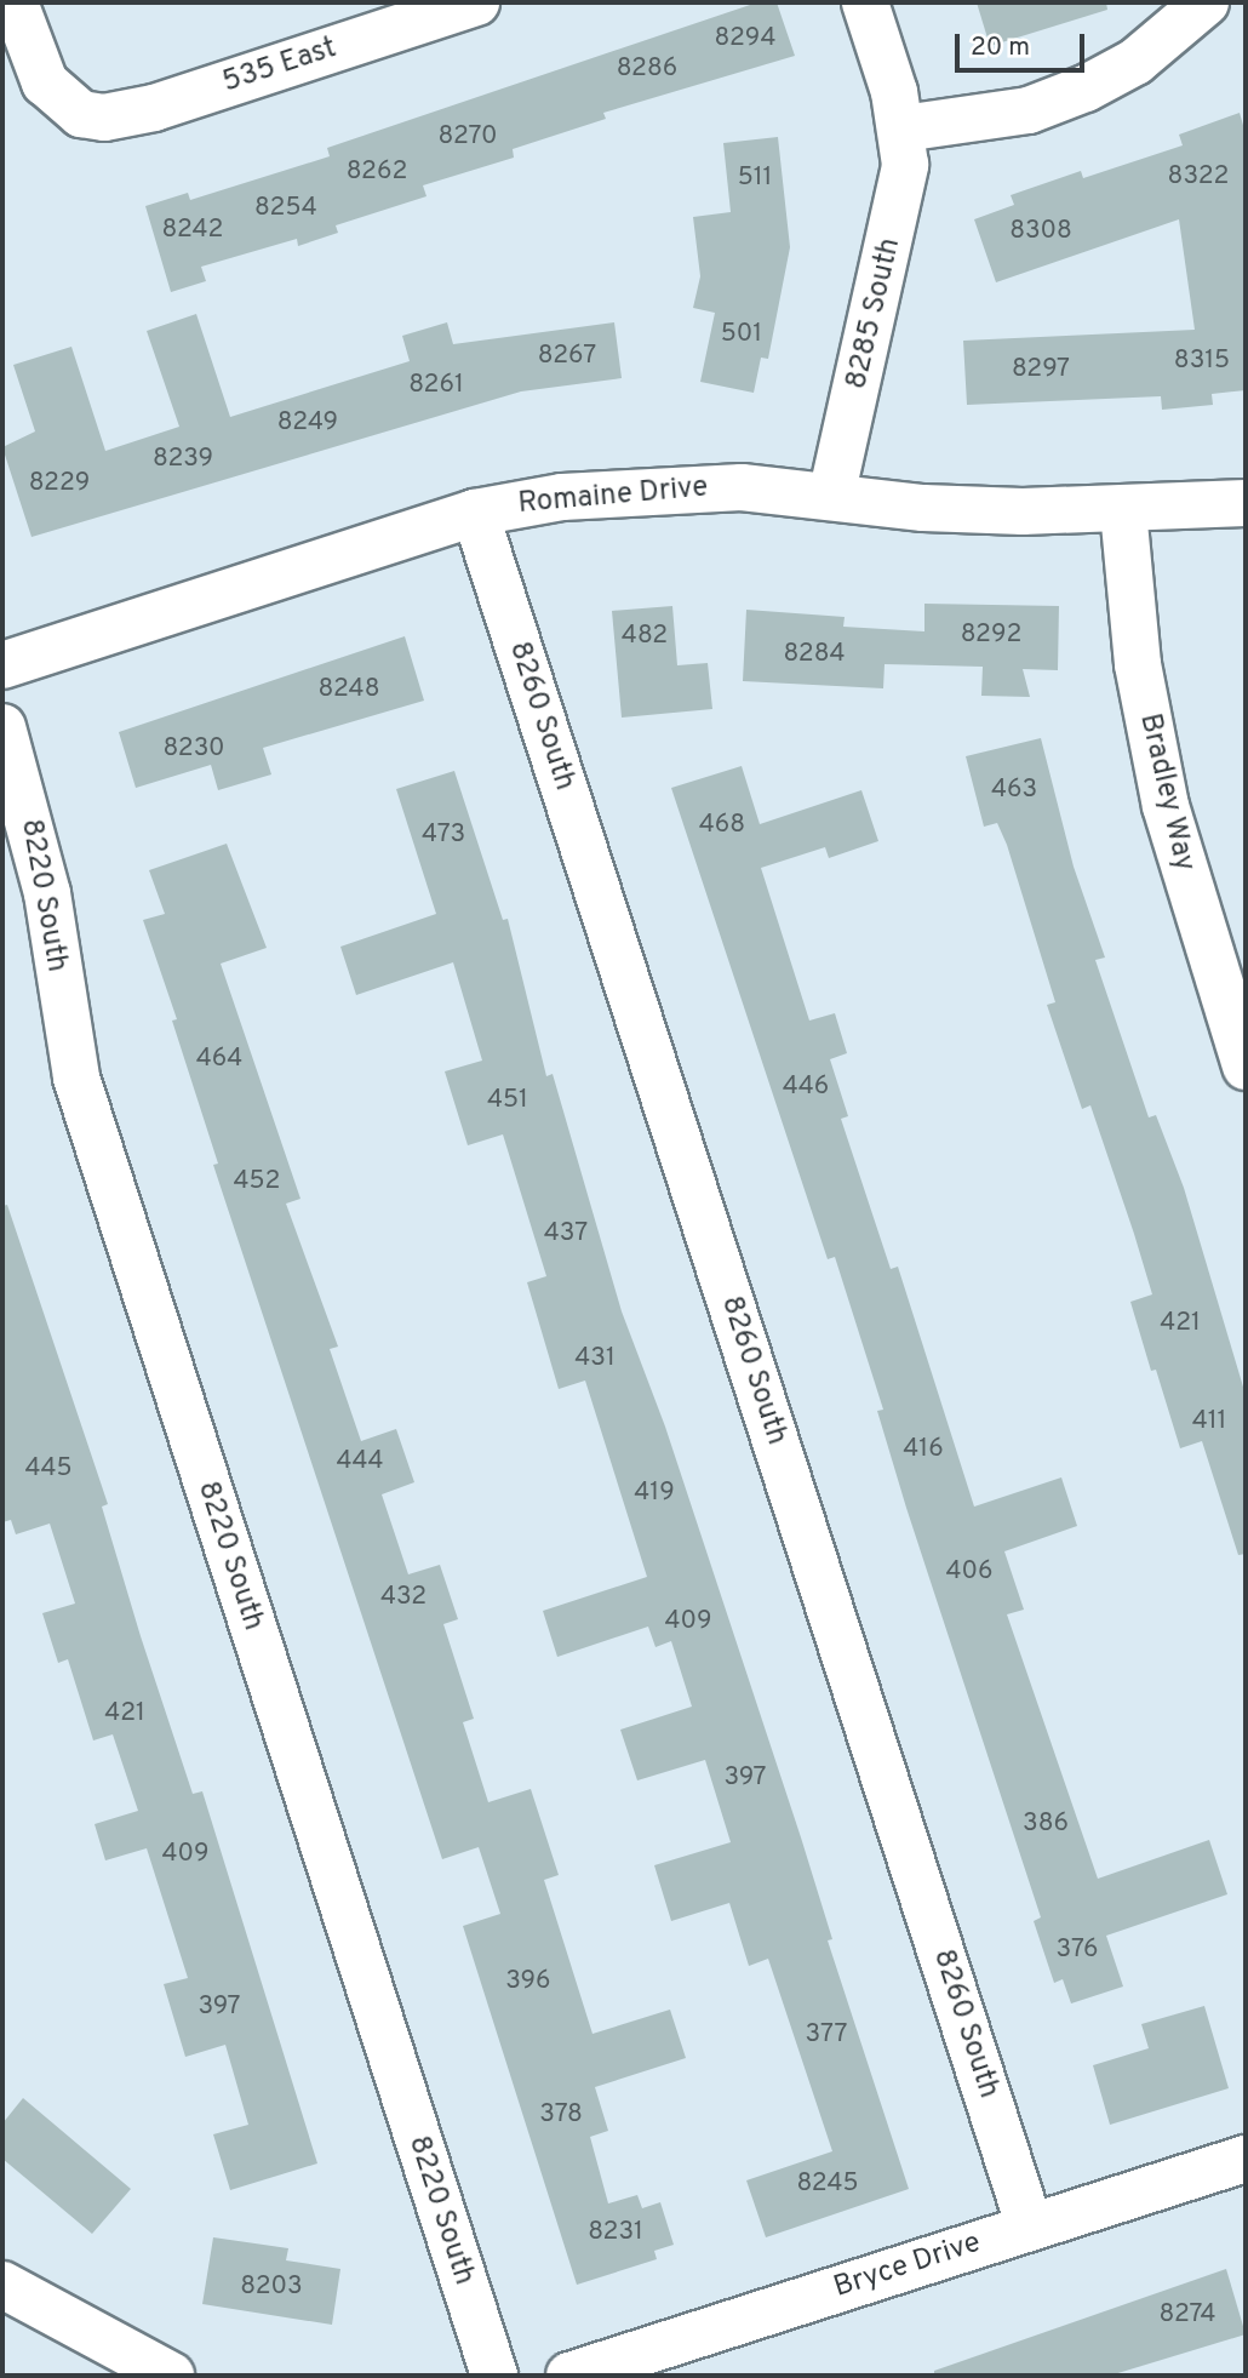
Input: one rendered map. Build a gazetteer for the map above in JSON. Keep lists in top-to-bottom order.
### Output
{
  "streets": {
    "street": [
      "535 East",
      "8285 South",
      "Romaine Drive",
      "8260 South",
      "Bradley Way",
      "8220 South",
      "Bryce Drive"
    ]
  },
  "crossings": [
    ["8285 South", "Romaine Drive"],
    ["Romaine Drive", "8260 South"],
    ["Romaine Drive", "Bradley Way"],
    ["8260 South", "Bryce Drive"]
  ],
  "house_numbers": [
    "8294",
    "8286",
    "8270",
    "8262",
    "8322",
    "511",
    "8254",
    "8242",
    "8308",
    "501",
    "8267",
    "8315",
    "8297",
    "8261",
    "8249",
    "8239",
    "8229",
    "8292",
    "482",
    "8284",
    "8248",
    "8230",
    "463",
    "468",
    "473",
    "464",
    "446",
    "451",
    "452",
    "437",
    "421",
    "431",
    "411",
    "416",
    "444",
    "445",
    "419",
    "406",
    "432",
    "409",
    "421",
    "397",
    "386",
    "409",
    "376",
    "396",
    "397",
    "377",
    "378",
    "8245",
    "8231",
    "8203",
    "8274"
  ],
  "scale_bar": "20 m"
}
